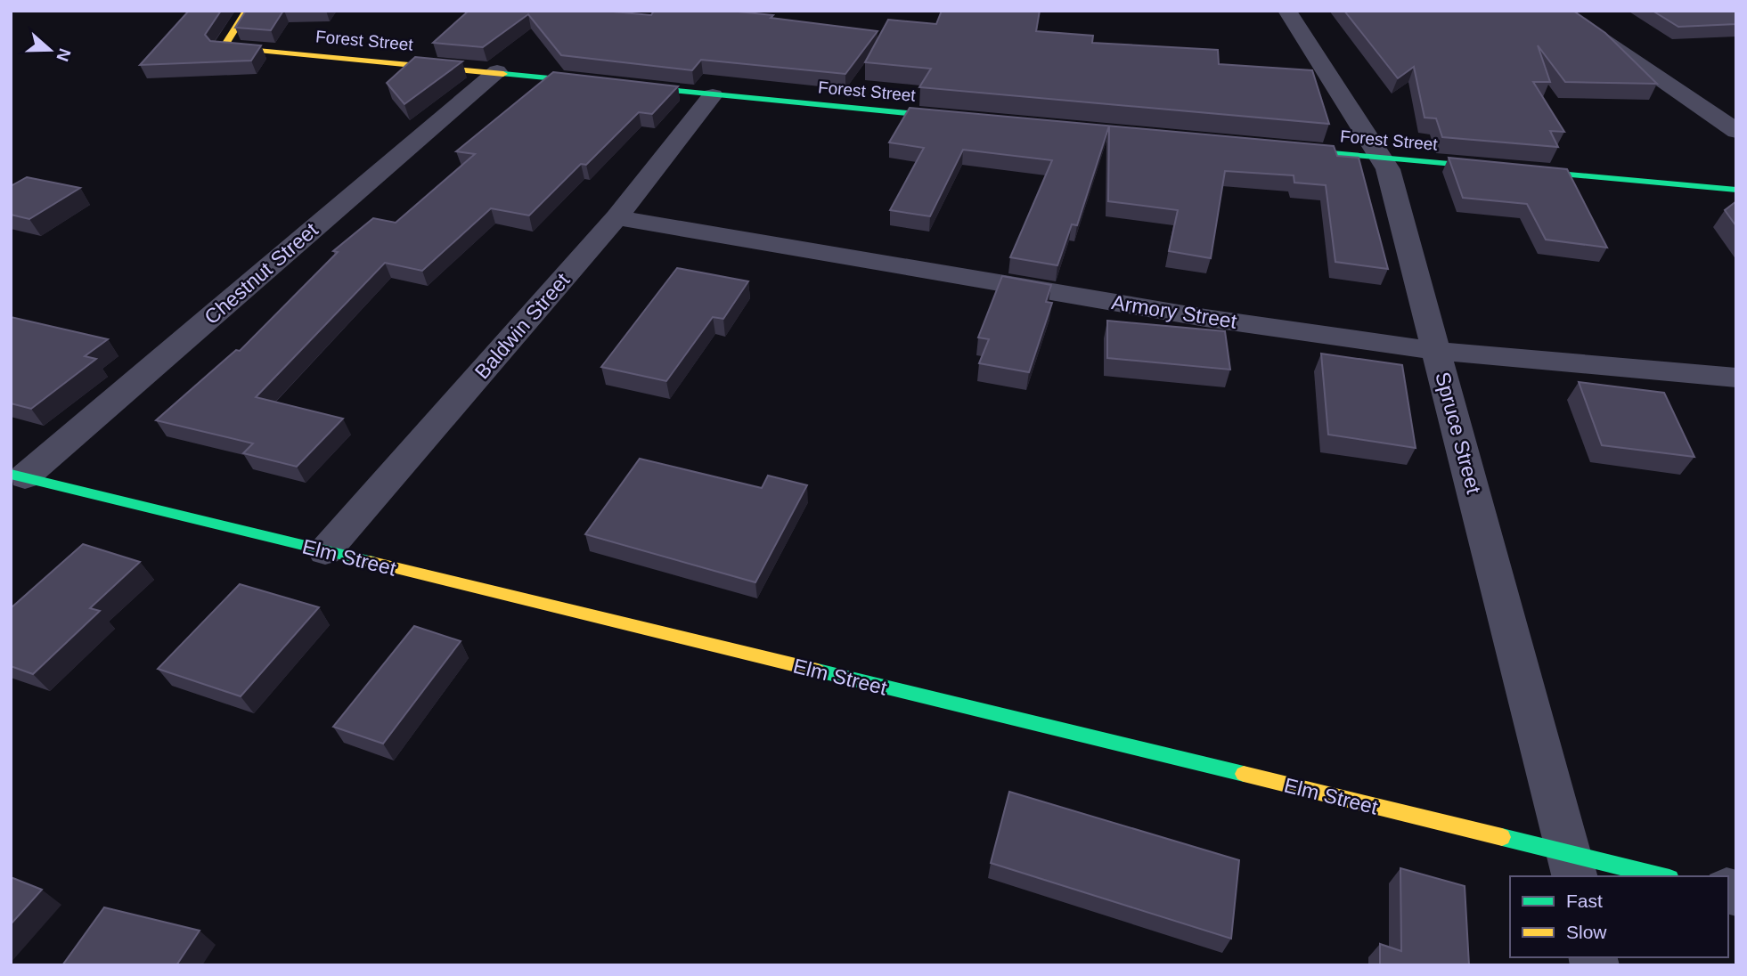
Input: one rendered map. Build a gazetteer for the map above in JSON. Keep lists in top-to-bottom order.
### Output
{
  "streets": {
    "street": [
      "Forest Street",
      "Chestnut Street",
      "Armory Street",
      "Baldwin Street",
      "Spruce Street",
      "Elm Street"
    ]
  },
  "crossings": [
    ["Forest Street", "Chestnut Street"],
    ["Forest Street", "Baldwin Street"],
    ["Forest Street", "Spruce Street"],
    ["Chestnut Street", "Elm Street"],
    ["Armory Street", "Baldwin Street"],
    ["Armory Street", "Spruce Street"],
    ["Baldwin Street", "Elm Street"],
    ["Spruce Street", "Elm Street"]
  ],
  "legend": ["Fast", "Slow"],
  "north": "right"
}
